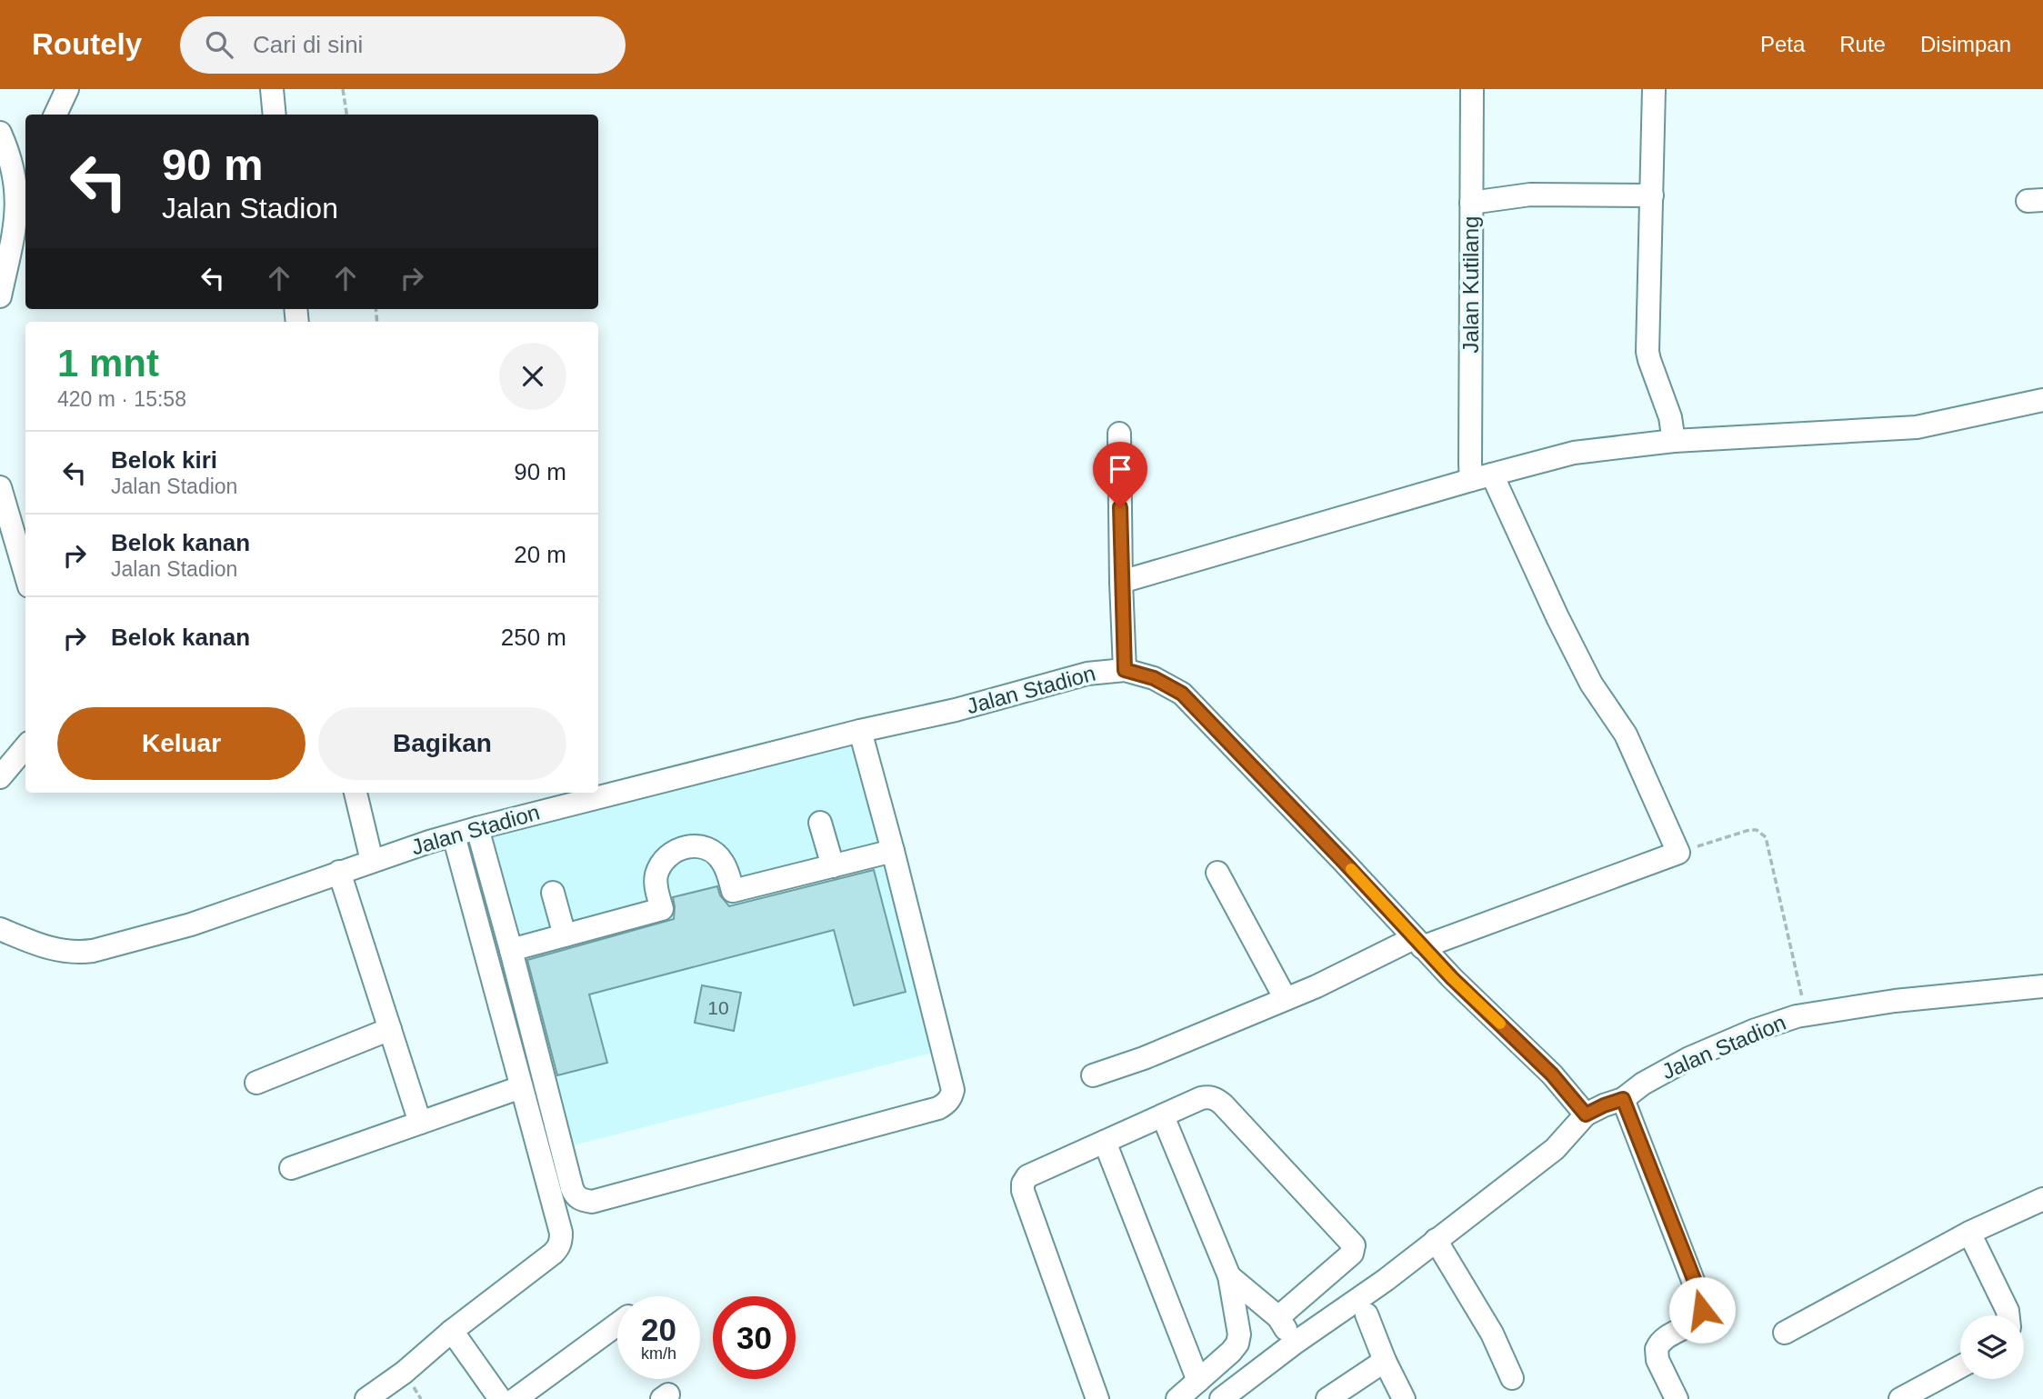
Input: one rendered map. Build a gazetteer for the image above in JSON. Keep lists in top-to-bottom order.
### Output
{
  "streets": {
    "street": ["Jalan Kutilang", "Jalan Stadion"]
  },
  "house_numbers": ["10"],
  "page": {
    "header": "Routely",
    "search": "Cari di sini",
    "nav": ["Peta", "Rute", "Disimpan"],
    "turn": ["90 m", "Jalan Stadion"],
    "heading": ["1 mnt", "420 m · 15:58"],
    "list": [
      {
        "name": "Belok kiri",
        "note": "Jalan Stadion",
        "value": "90 m"
      },
      {
        "name": "Belok kanan",
        "note": "Jalan Stadion",
        "value": "20 m"
      },
      {
        "name": "Belok kanan",
        "value": "250 m"
      }
    ],
    "buttons": ["Keluar", "Bagikan"],
    "speed": "20 km/h",
    "limit": "30"
  }
}
